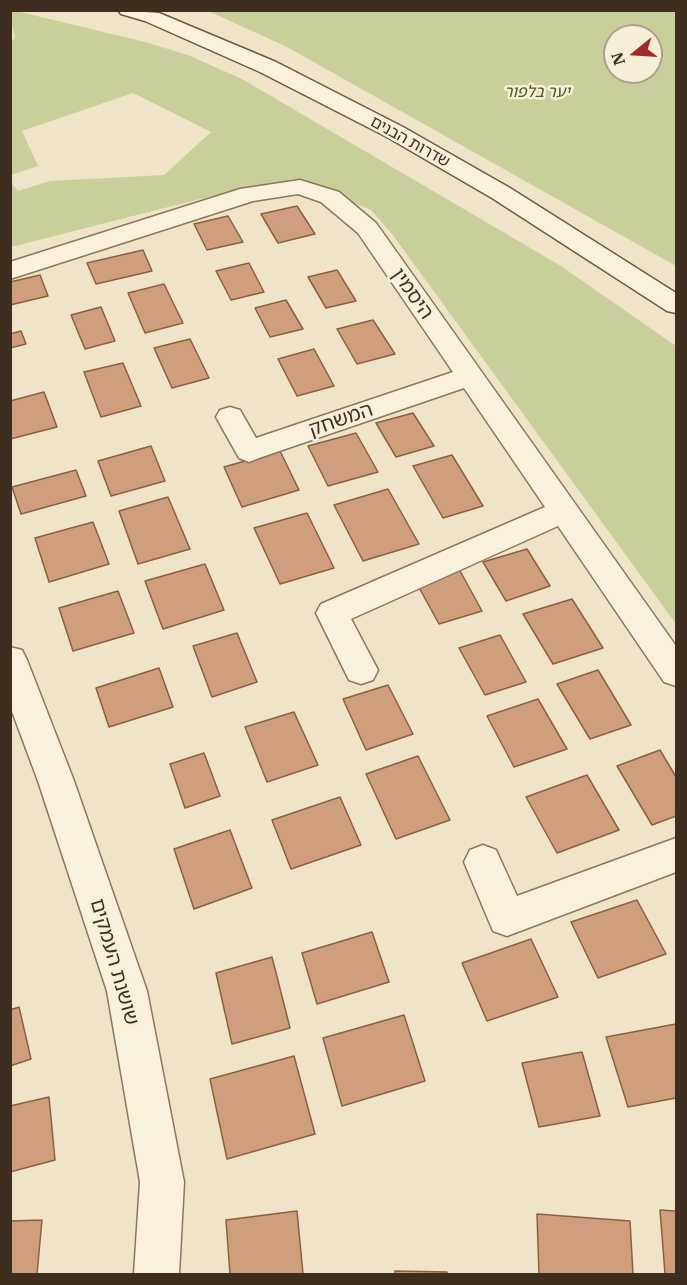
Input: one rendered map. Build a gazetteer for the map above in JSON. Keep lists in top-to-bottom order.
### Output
{
  "streets": {
    "street": [
      "שדרות הבנים",
      "היסמין",
      "המשחק",
      "שושנת העמקים"
    ]
  },
  "crossings": [
    ["היסמין", "המשחק"]
  ],
  "parks": ["יער בלפור"],
  "north": "left"
}
